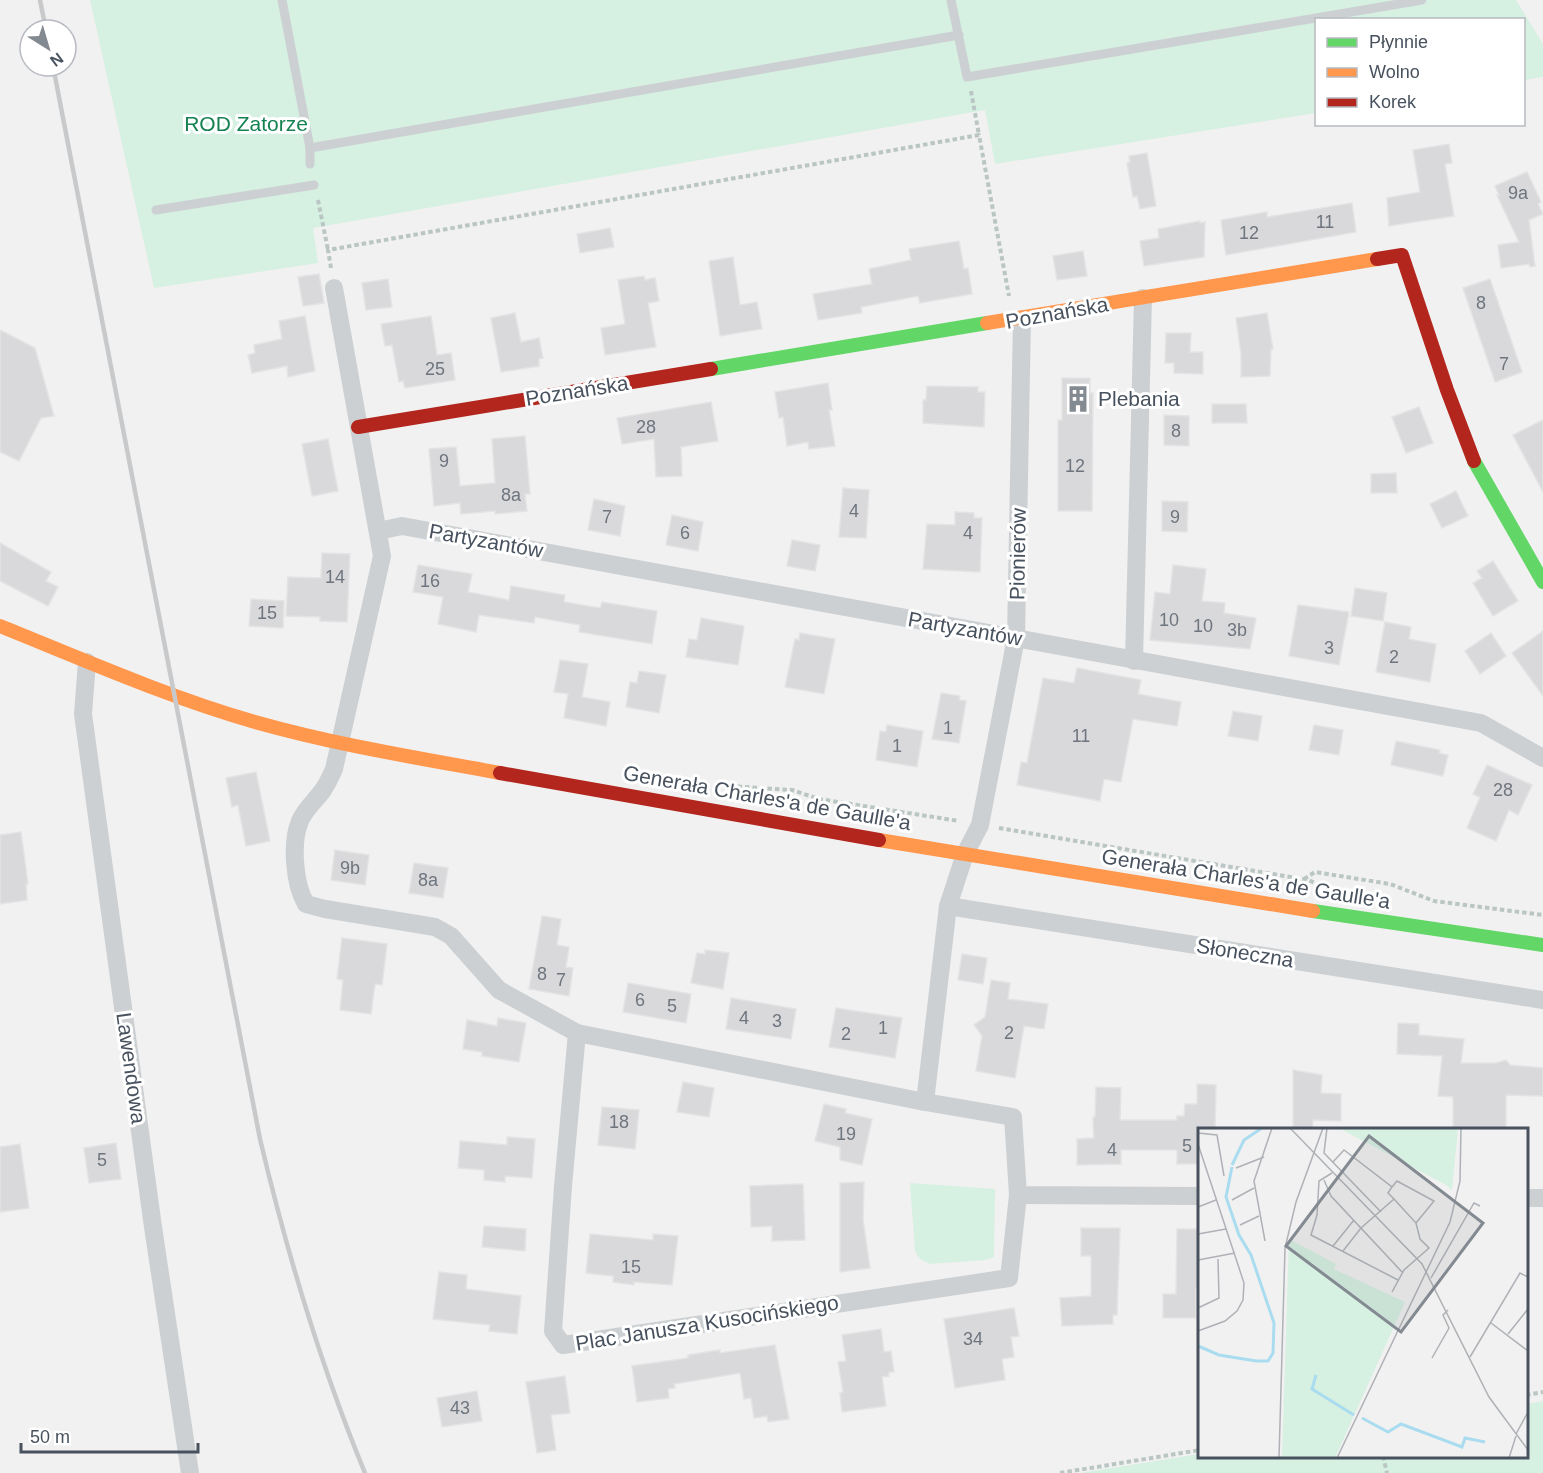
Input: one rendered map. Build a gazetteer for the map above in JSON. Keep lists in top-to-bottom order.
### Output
{
  "streets": {
    "main road": ["Poznańska", "Generała Charles'a de Gaulle'a"],
    "street": [
      "Partyzantów",
      "Pionierów",
      "Słoneczna",
      "Lawendowa",
      "Plac Janusza Kusocińskiego"
    ]
  },
  "crossings": [
    ["Poznańska", "Pionierów"],
    ["Partyzantów", "Pionierów"],
    ["Pionierów", "Generała Charles'a de Gaulle'a"],
    ["Pionierów", "Słoneczna"],
    ["Generała Charles'a de Gaulle'a", "Lawendowa"]
  ],
  "parks": ["ROD Zatorze"],
  "places": {
    "building": ["Plebania"]
  },
  "house_numbers": [
    "9a",
    "11",
    "12",
    "8",
    "7",
    "25",
    "28",
    "8",
    "9",
    "12",
    "8a",
    "4",
    "7",
    "9",
    "6",
    "4",
    "14",
    "16",
    "15",
    "10",
    "10",
    "3b",
    "3",
    "2",
    "1",
    "11",
    "1",
    "28",
    "9b",
    "8a",
    "8",
    "7",
    "6",
    "5",
    "4",
    "3",
    "1",
    "2",
    "2",
    "18",
    "19",
    "5",
    "4",
    "5",
    "15",
    "34",
    "43"
  ],
  "legend": ["Płynnie", "Wolno", "Korek"],
  "scale_bar": "50 m",
  "north": "bottom right"
}
